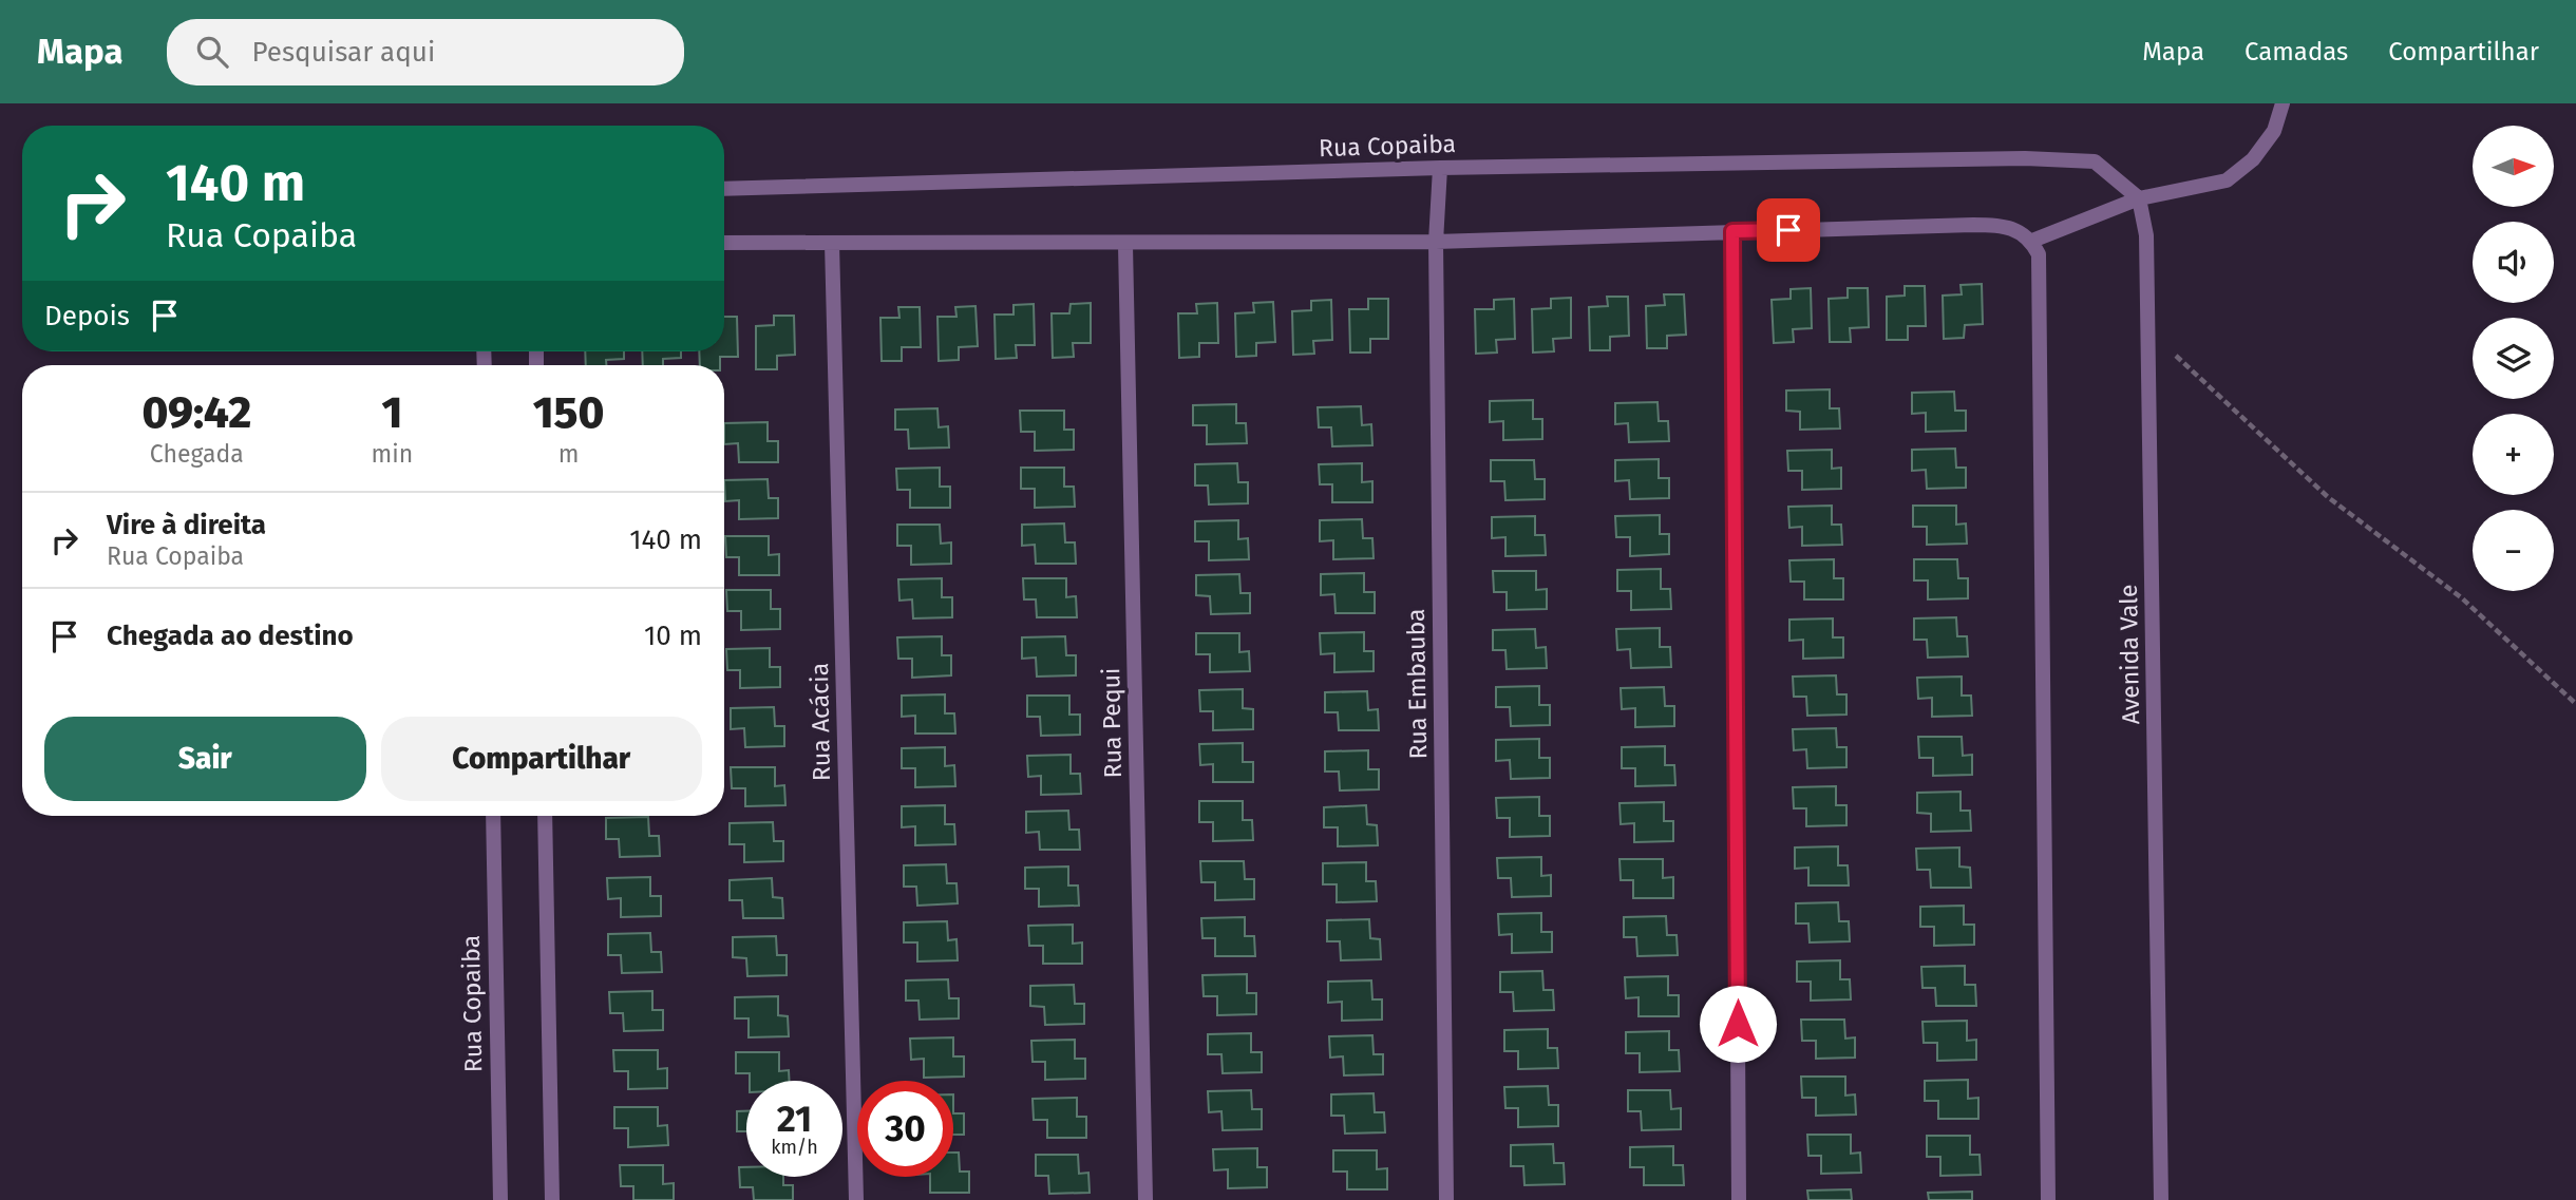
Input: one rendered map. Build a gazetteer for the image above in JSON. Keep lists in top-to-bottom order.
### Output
{
  "streets": {
    "street": [
      "Rua Copaiba",
      "Avenida Vale",
      "Rua Embauba",
      "Rua Acácia",
      "Rua Pequi"
    ]
  },
  "crossings": [
    ["Rua Copaiba", "Avenida Vale"],
    ["Rua Copaiba", "Rua Embauba"]
  ],
  "north": "right",
  "page": {
    "header": "Mapa",
    "search": "Pesquisar aqui",
    "nav": ["Mapa", "Camadas", "Compartilhar"],
    "map_buttons": ["+", "−"],
    "turn": ["140 m", "Rua Copaiba"],
    "then": "Depois",
    "eta": [
      "09:42",
      "Chegada",
      "1",
      "min",
      "150",
      "m"
    ],
    "list": [
      {
        "name": "Vire à direita",
        "note": "Rua Copaiba",
        "value": "140 m"
      },
      {
        "name": "Chegada ao destino",
        "value": "10 m"
      }
    ],
    "buttons": ["Sair", "Compartilhar"],
    "speed": "21 km/h",
    "limit": "30"
  }
}
